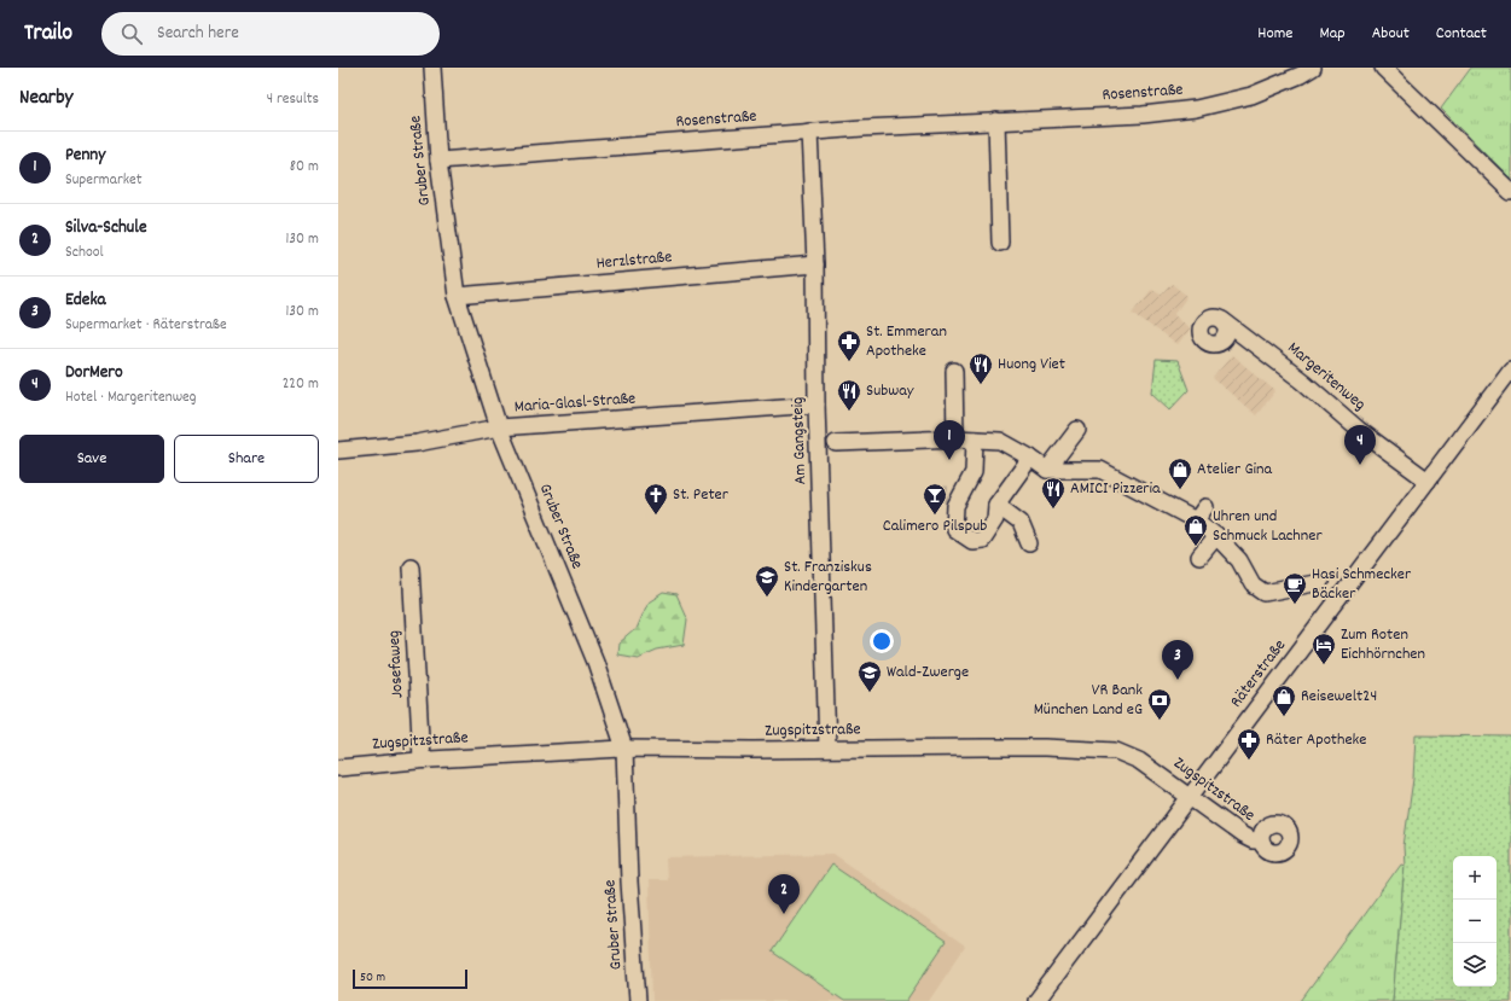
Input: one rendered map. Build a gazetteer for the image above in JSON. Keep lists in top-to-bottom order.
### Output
{
  "streets": {
    "street": [
      "Rosenstraße",
      "Gruber Straße",
      "Herzlstraße",
      "Margeritenweg",
      "Maria-Glasl-Straße",
      "Am Gangsteig",
      "Josefaweg",
      "Räterstraße",
      "Zugspitzstraße"
    ]
  },
  "crossings": [
    ["Rosenstraße", "Gruber Straße"],
    ["Rosenstraße", "Am Gangsteig"],
    ["Gruber Straße", "Herzlstraße"],
    ["Gruber Straße", "Maria-Glasl-Straße"],
    ["Gruber Straße", "Zugspitzstraße"],
    ["Herzlstraße", "Am Gangsteig"],
    ["Margeritenweg", "Räterstraße"],
    ["Maria-Glasl-Straße", "Am Gangsteig"],
    ["Am Gangsteig", "Zugspitzstraße"],
    ["Josefaweg", "Zugspitzstraße"],
    ["Räterstraße", "Zugspitzstraße"]
  ],
  "places": {
    "pharmacy": ["St. Emmeran Apotheke", "Räter Apotheke"],
    "restaurant": ["Huong Viet", "Subway", "AMICI Pizzeria"],
    "shop": ["Atelier Gina", "Uhren und Schmuck Lachner", "Reisewelt24"],
    "church": ["St. Peter"],
    "bar": ["Calimero Pilspub"],
    "school or university": ["St. Franziskus Kindergarten", "Wald-Zwerge"],
    "cafe": ["Hasi Schmecker Bäcker"],
    "hotel": ["Zum Roten Eichhörnchen"],
    "bank": ["VR Bank München Land eG"]
  },
  "scale_bar": "50 m",
  "page": {
    "header": "Trailo",
    "search": "Search here",
    "nav": [
      "Home",
      "Map",
      "About",
      "Contact"
    ],
    "heading": ["Nearby", "4 results"],
    "list": [
      {
        "mark": "1",
        "name": "Penny",
        "note": "Supermarket",
        "value": "80 m"
      },
      {
        "mark": "2",
        "name": "Silva-Schule",
        "note": "School",
        "value": "130 m"
      },
      {
        "mark": "3",
        "name": "Edeka",
        "note": "Supermarket · Räterstraße",
        "value": "130 m"
      },
      {
        "mark": "4",
        "name": "DorMero",
        "note": "Hotel · Margeritenweg",
        "value": "220 m"
      }
    ],
    "buttons": ["Save", "Share"],
    "pins": [
      "1",
      "4",
      "3",
      "2"
    ],
    "map_buttons": ["+", "−"],
    "scale": "50 m"
  }
}
